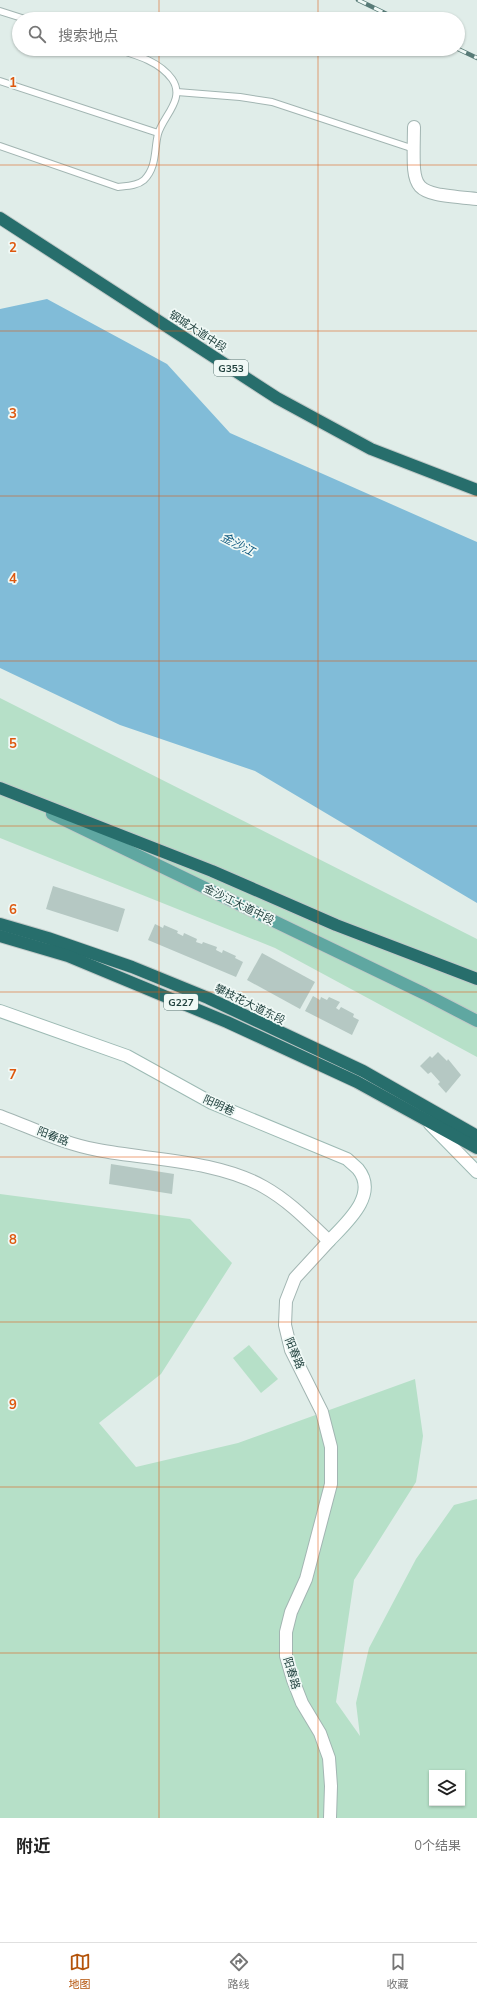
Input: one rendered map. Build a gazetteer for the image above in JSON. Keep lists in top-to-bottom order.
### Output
{
  "streets": {
    "highway": [
      "钢城大道中段",
      "G353",
      "G227",
      "攀枝花大道东段"
    ],
    "main road": ["金沙江大道中段"],
    "street": ["阳明巷", "阳春路"]
  },
  "crossings": [
    ["阳明巷", "阳春路"]
  ],
  "water": ["金沙江"],
  "page": {
    "search": "搜索地点",
    "heading": ["附近", "0个结果"],
    "nav": ["地图", "路线", "收藏"]
  },
  "grid": {
    "rows": [
      "1",
      "2",
      "3",
      "4",
      "5",
      "6",
      "7",
      "8",
      "9"
    ]
  }
}
